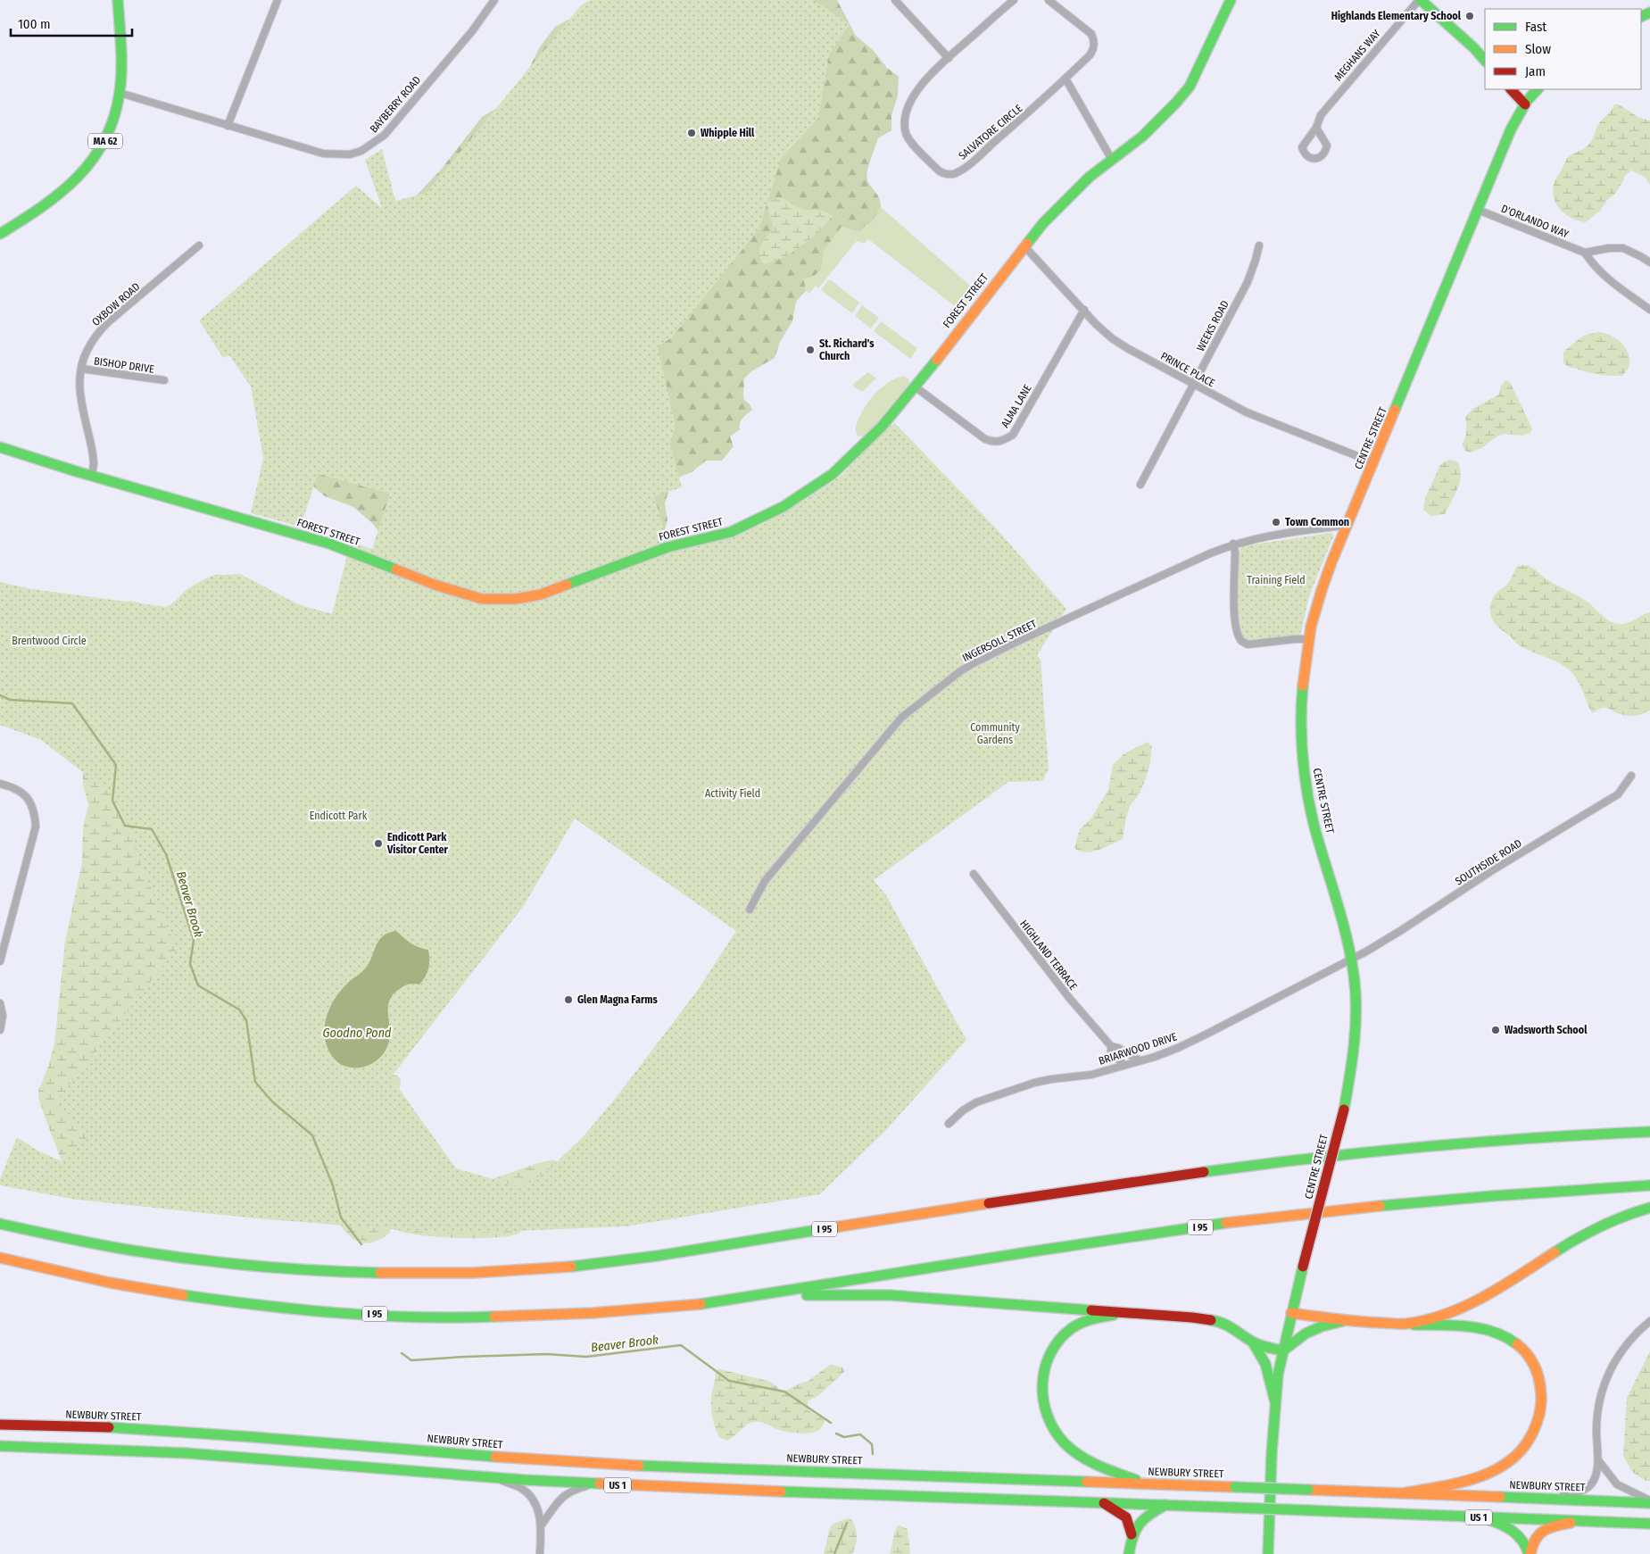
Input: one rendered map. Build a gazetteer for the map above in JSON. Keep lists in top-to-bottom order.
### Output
{
  "streets": {
    "main road": [
      "MA 62",
      "FOREST STREET",
      "CENTRE STREET",
      "I 95",
      "NEWBURY STREET",
      "US 1"
    ],
    "street": [
      "MEGHANS WAY",
      "BAYBERRY ROAD",
      "SALVATORE CIRCLE",
      "D'ORLANDO WAY",
      "OXBOW ROAD",
      "WEEKS ROAD",
      "BISHOP DRIVE",
      "PRINCE PLACE",
      "ALMA LANE",
      "INGERSOLL STREET",
      "SOUTHSIDE ROAD",
      "HIGHLAND TERRACE",
      "BRIARWOOD DRIVE"
    ]
  },
  "crossings": [
    ["BAYBERRY ROAD", "MA 62"],
    ["D'ORLANDO WAY", "CENTRE STREET"],
    ["FOREST STREET", "OXBOW ROAD"],
    ["FOREST STREET", "PRINCE PLACE"],
    ["FOREST STREET", "ALMA LANE"],
    ["OXBOW ROAD", "BISHOP DRIVE"],
    ["WEEKS ROAD", "PRINCE PLACE"],
    ["PRINCE PLACE", "ALMA LANE"],
    ["PRINCE PLACE", "CENTRE STREET"],
    ["CENTRE STREET", "INGERSOLL STREET"],
    ["CENTRE STREET", "SOUTHSIDE ROAD"],
    ["CENTRE STREET", "BRIARWOOD DRIVE"],
    ["SOUTHSIDE ROAD", "BRIARWOOD DRIVE"],
    ["HIGHLAND TERRACE", "BRIARWOOD DRIVE"]
  ],
  "water": ["Beaver Brook", "Goodno Pond"],
  "parks": [
    "Training Field",
    "Brentwood Circle",
    "Community Gardens",
    "Activity Field",
    "Endicott Park"
  ],
  "places": [
    "Highlands Elementary School",
    "Whipple Hill",
    "St. Richard's Church",
    "Town Common",
    "Endicott Park Visitor Center",
    "Glen Magna Farms",
    "Wadsworth School"
  ],
  "legend": ["Fast", "Slow", "Jam"],
  "scale_bar": "100 m"
}
